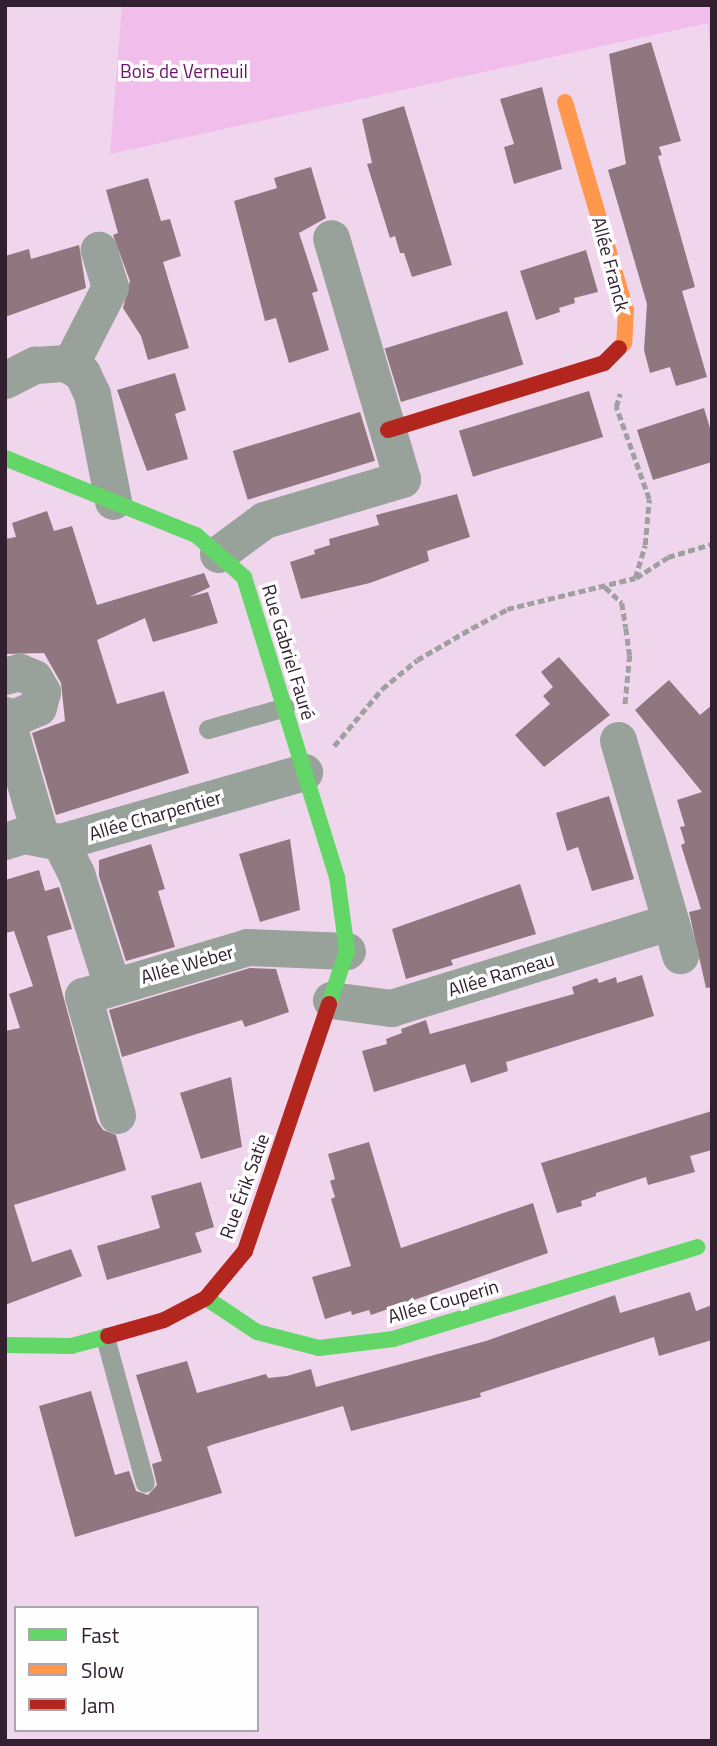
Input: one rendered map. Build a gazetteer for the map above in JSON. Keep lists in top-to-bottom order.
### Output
{
  "streets": {
    "street": [
      "Allée Franck",
      "Rue Gabriel Fauré",
      "Allée Charpentier",
      "Allée Weber",
      "Allée Rameau",
      "Rue Érik Satie",
      "Allée Couperin"
    ]
  },
  "crossings": [
    ["Rue Gabriel Fauré", "Allée Charpentier"],
    ["Rue Gabriel Fauré", "Rue Érik Satie"],
    ["Allée Weber", "Rue Érik Satie"],
    ["Allée Rameau", "Rue Érik Satie"],
    ["Rue Érik Satie", "Allée Couperin"]
  ],
  "parks": ["Bois de Verneuil"],
  "legend": ["Fast", "Slow", "Jam"]
}
